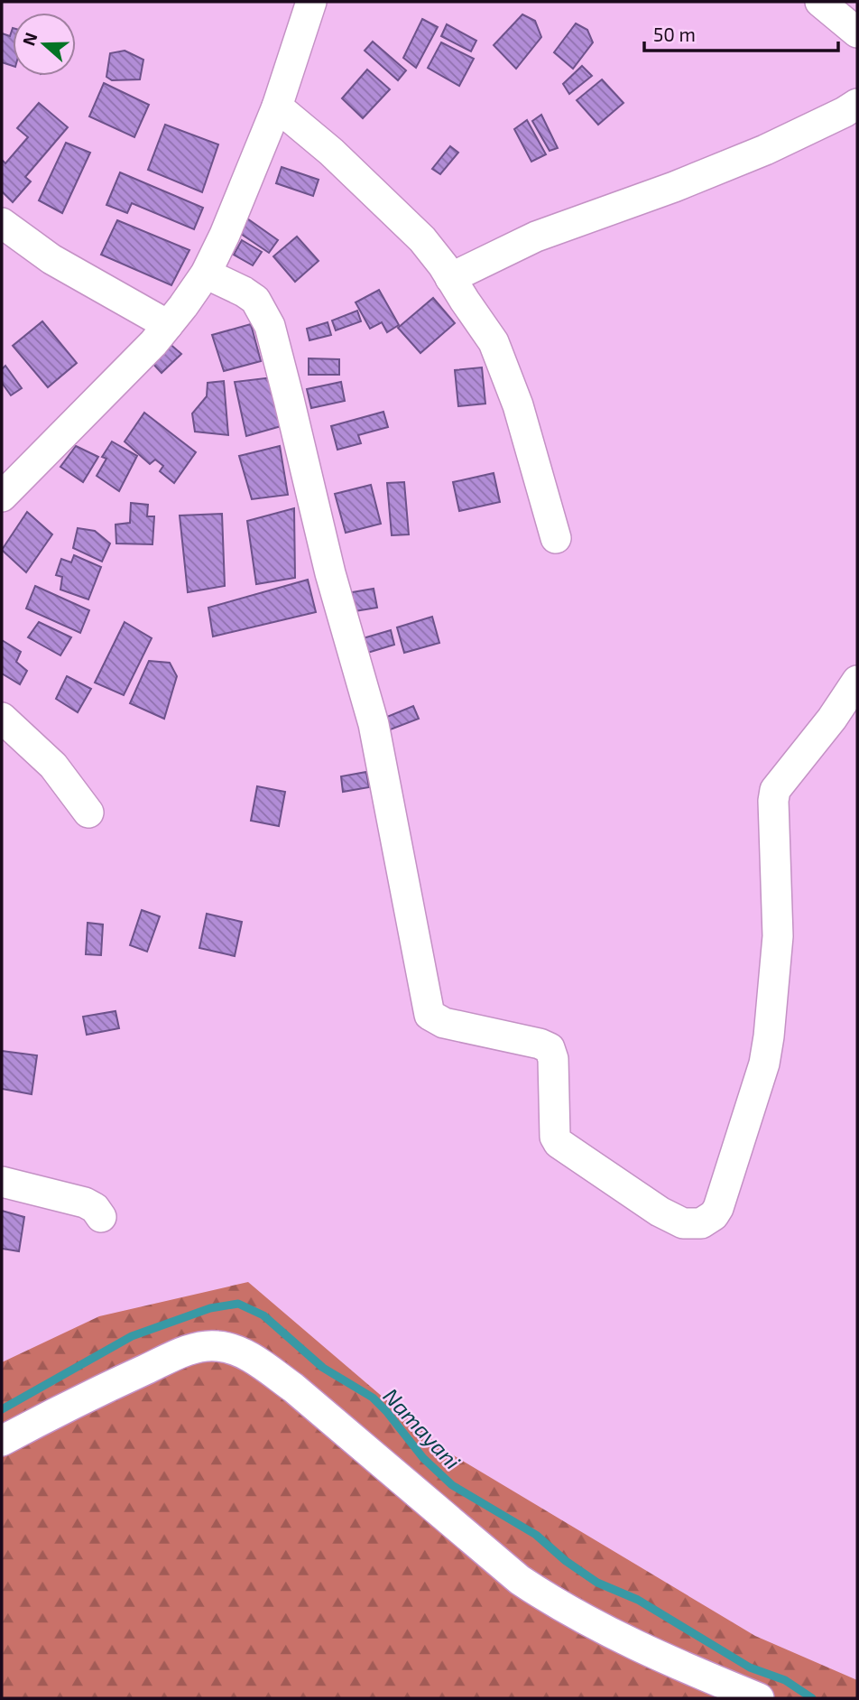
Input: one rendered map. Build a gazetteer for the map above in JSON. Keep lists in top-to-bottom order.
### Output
{
  "water": ["Namayani"],
  "scale_bar": "50 m",
  "north": "left"
}
